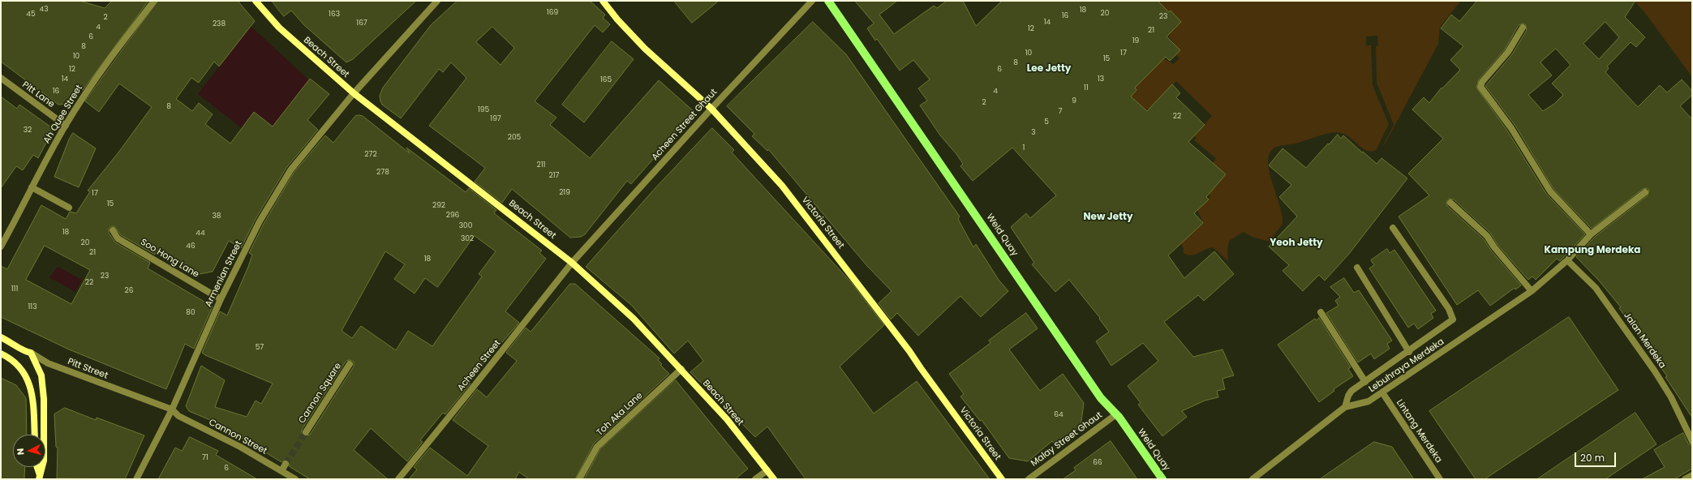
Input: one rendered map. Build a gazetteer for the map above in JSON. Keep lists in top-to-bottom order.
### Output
{
  "streets": {
    "main road": ["Weld Quay"],
    "street": [
      "Beach Street",
      "Pitt Lane",
      "Ah Quee Street",
      "Acheen Street Ghaut",
      "Victoria Street",
      "Soo Hong Lane",
      "Armenian Street",
      "Jalan Merdeka",
      "Acheen Street",
      "Lebuhraya Merdeka",
      "Pitt Street",
      "Cannon Square",
      "Toh Aka Lane",
      "Lintang Merdeka",
      "Cannon Street",
      "Malay Street Ghaut"
    ]
  },
  "crossings": [
    ["Beach Street", "Acheen Street Ghaut"],
    ["Beach Street", "Armenian Street"],
    ["Beach Street", "Acheen Street"],
    ["Beach Street", "Toh Aka Lane"],
    ["Pitt Lane", "Ah Quee Street"],
    ["Acheen Street Ghaut", "Victoria Street"],
    ["Acheen Street Ghaut", "Acheen Street"],
    ["Weld Quay", "Malay Street Ghaut"],
    ["Soo Hong Lane", "Armenian Street"],
    ["Armenian Street", "Pitt Street"],
    ["Armenian Street", "Cannon Street"],
    ["Jalan Merdeka", "Lebuhraya Merdeka"],
    ["Lebuhraya Merdeka", "Lintang Merdeka"],
    ["Pitt Street", "Cannon Street"]
  ],
  "districts": [
    "Lee Jetty",
    "New Jetty",
    "Yeoh Jetty",
    "Kampung Merdeka"
  ],
  "house_numbers": [
    "43",
    "18",
    "169",
    "20",
    "45",
    "163",
    "16",
    "23",
    "2",
    "14",
    "167",
    "238",
    "4",
    "12",
    "21",
    "6",
    "19",
    "8",
    "10",
    "17",
    "10",
    "15",
    "8",
    "12",
    "6",
    "14",
    "13",
    "165",
    "11",
    "16",
    "4",
    "9",
    "2",
    "8",
    "195",
    "7",
    "22",
    "197",
    "5",
    "32",
    "3",
    "205",
    "1",
    "272",
    "211",
    "278",
    "217",
    "219",
    "17",
    "15",
    "292",
    "296",
    "38",
    "300",
    "18",
    "44",
    "302",
    "20",
    "46",
    "21",
    "18",
    "23",
    "22",
    "111",
    "26",
    "113",
    "80",
    "57",
    "64",
    "71",
    "66",
    "6"
  ],
  "scale_bar": "20 m",
  "north": "left"
}
